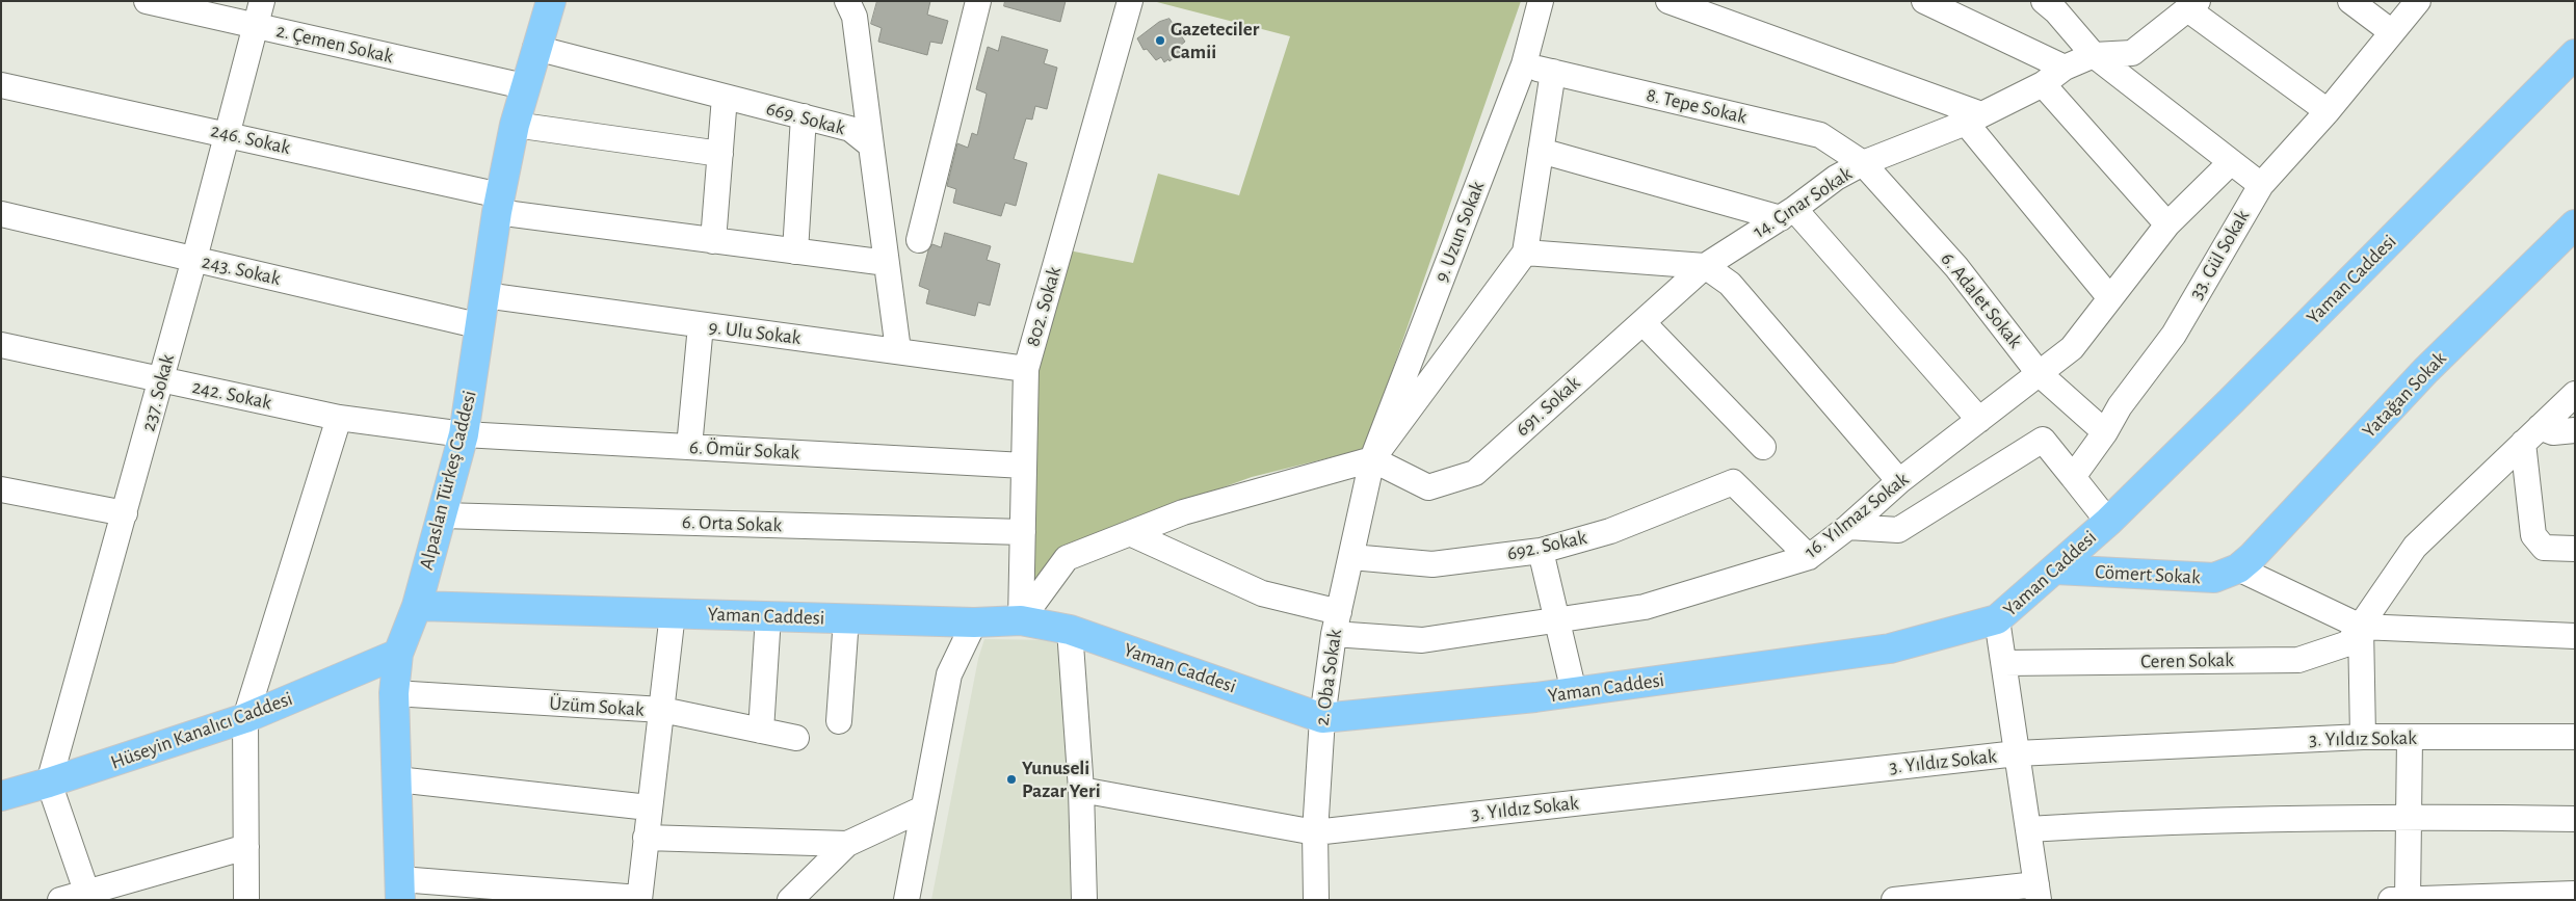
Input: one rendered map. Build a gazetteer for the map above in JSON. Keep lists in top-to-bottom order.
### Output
{
  "streets": {
    "main road": [
      "Yaman Caddesi",
      "Yatağan Sokak",
      "Alpaslan Türkeş Caddesi",
      "Cömert Sokak",
      "Hüseyin Kanalıcı Caddesi"
    ],
    "street": [
      "2. Çemen Sokak",
      "8. Tepe Sokak",
      "669. Sokak",
      "246. Sokak",
      "14. Çınar Sokak",
      "9. Uzun Sokak",
      "33. Gül Sokak",
      "243. Sokak",
      "6. Adalet Sokak",
      "802. Sokak",
      "9. Ulu Sokak",
      "237. Sokak",
      "242. Sokak",
      "691. Sokak",
      "6. Ömür Sokak",
      "16. Yılmaz Sokak",
      "6. Orta Sokak",
      "692. Sokak",
      "Ceren Sokak",
      "2. Oba Sokak",
      "Üzüm Sokak",
      "3. Yıldız Sokak"
    ]
  },
  "crossings": [
    ["2. Çemen Sokak", "237. Sokak"],
    ["2. Çemen Sokak", "Alpaslan Türkeş Caddesi"],
    ["8. Tepe Sokak", "14. Çınar Sokak"],
    ["8. Tepe Sokak", "9. Uzun Sokak"],
    ["8. Tepe Sokak", "6. Adalet Sokak"],
    ["669. Sokak", "Alpaslan Türkeş Caddesi"],
    ["246. Sokak", "237. Sokak"],
    ["246. Sokak", "Alpaslan Türkeş Caddesi"],
    ["14. Çınar Sokak", "6. Adalet Sokak"],
    ["14. Çınar Sokak", "691. Sokak"],
    ["9. Uzun Sokak", "691. Sokak"],
    ["9. Uzun Sokak", "2. Oba Sokak"],
    ["33. Gül Sokak", "6. Adalet Sokak"],
    ["243. Sokak", "237. Sokak"],
    ["243. Sokak", "Alpaslan Türkeş Caddesi"],
    ["Yaman Caddesi", "802. Sokak"],
    ["Yaman Caddesi", "Alpaslan Türkeş Caddesi"],
    ["Yaman Caddesi", "Cömert Sokak"],
    ["Yaman Caddesi", "2. Oba Sokak"],
    ["6. Adalet Sokak", "16. Yılmaz Sokak"],
    ["802. Sokak", "9. Ulu Sokak"],
    ["802. Sokak", "6. Ömür Sokak"],
    ["802. Sokak", "6. Orta Sokak"],
    ["9. Ulu Sokak", "Alpaslan Türkeş Caddesi"],
    ["237. Sokak", "242. Sokak"],
    ["237. Sokak", "Hüseyin Kanalıcı Caddesi"],
    ["242. Sokak", "6. Ömür Sokak"],
    ["242. Sokak", "Alpaslan Türkeş Caddesi"],
    ["Yatağan Sokak", "Cömert Sokak"],
    ["691. Sokak", "2. Oba Sokak"],
    ["6. Ömür Sokak", "Alpaslan Türkeş Caddesi"],
    ["Alpaslan Türkeş Caddesi", "6. Orta Sokak"],
    ["Alpaslan Türkeş Caddesi", "Üzüm Sokak"],
    ["Alpaslan Türkeş Caddesi", "Hüseyin Kanalıcı Caddesi"],
    ["16. Yılmaz Sokak", "692. Sokak"],
    ["16. Yılmaz Sokak", "2. Oba Sokak"],
    ["692. Sokak", "2. Oba Sokak"],
    ["2. Oba Sokak", "3. Yıldız Sokak"]
  ],
  "places": ["Gazeteciler Camii", "Yunuseli Pazar Yeri"]
}
